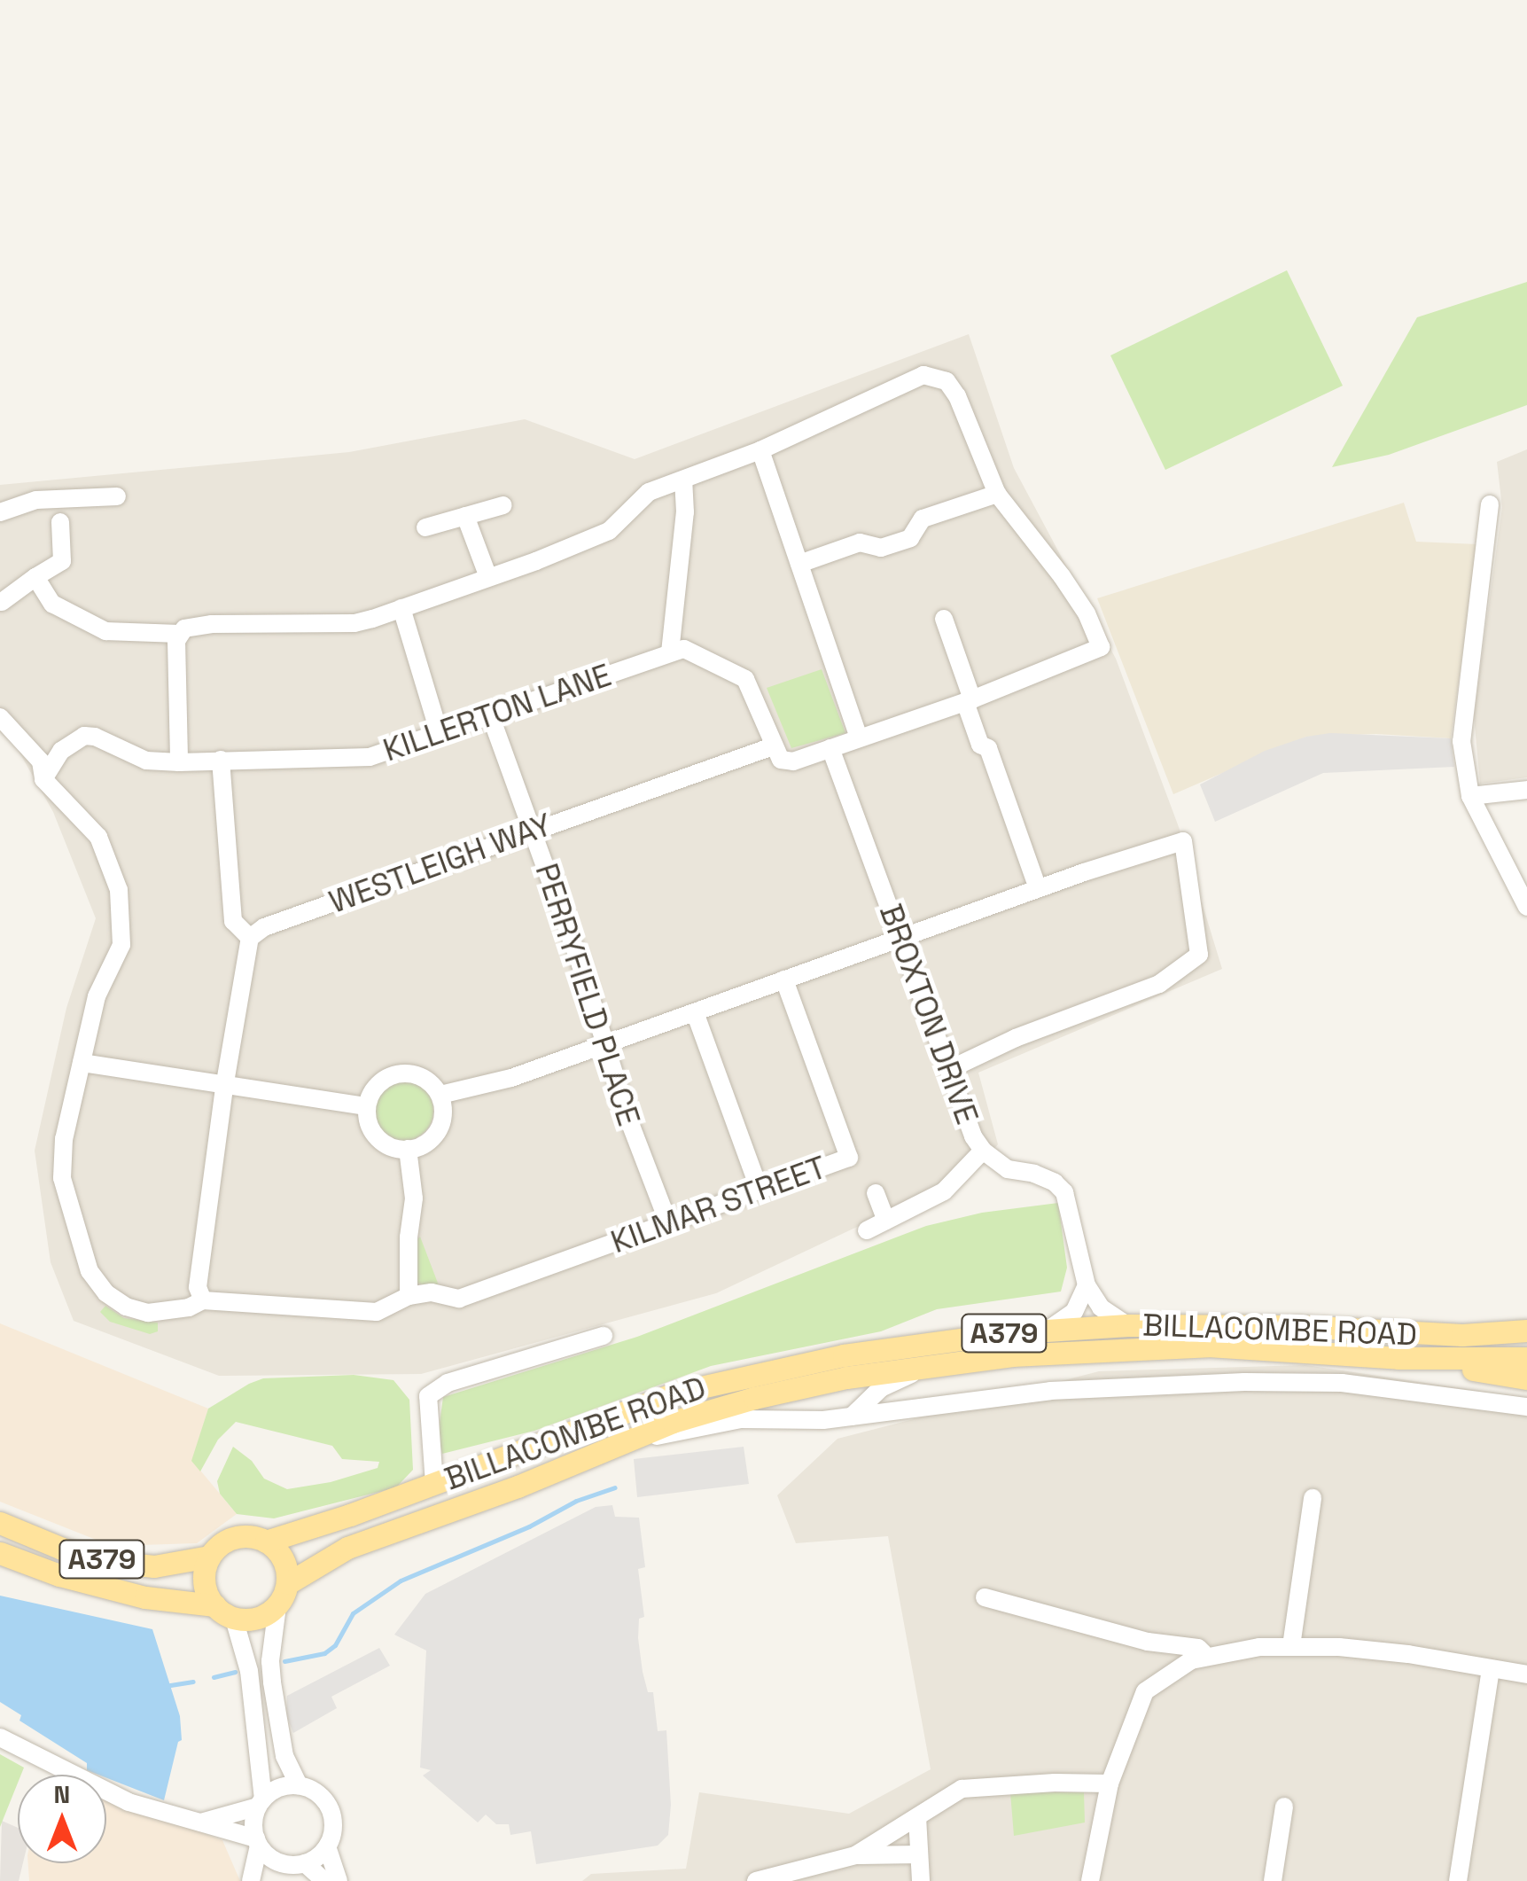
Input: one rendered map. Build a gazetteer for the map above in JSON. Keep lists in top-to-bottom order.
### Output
{
  "streets": {
    "main road": ["BILLACOMBE ROAD", "A379"],
    "street": [
      "KILLERTON LANE",
      "WESTLEIGH WAY",
      "PERRYFIELD PLACE",
      "BROXTON DRIVE",
      "KILMAR STREET"
    ]
  },
  "crossings": [
    ["KILLERTON LANE", "PERRYFIELD PLACE"],
    ["WESTLEIGH WAY", "PERRYFIELD PLACE"],
    ["PERRYFIELD PLACE", "KILMAR STREET"],
    ["BROXTON DRIVE", "BILLACOMBE ROAD"],
    ["BILLACOMBE ROAD", "A379"]
  ],
  "north": "top"
}
